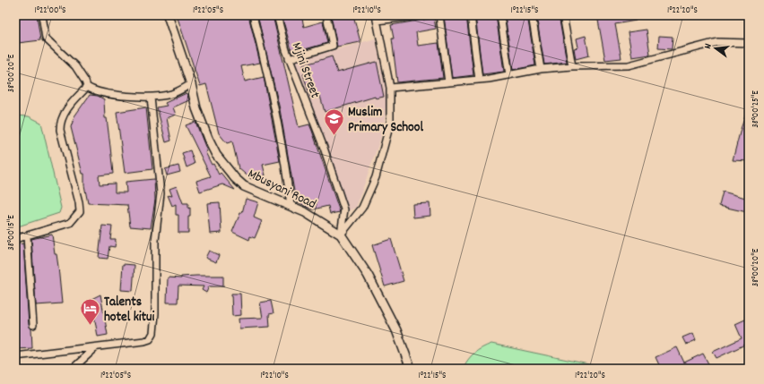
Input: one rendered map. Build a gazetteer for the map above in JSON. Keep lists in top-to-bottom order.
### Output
{
  "streets": {
    "street": ["Mjini Street", "Mbusyani Road"]
  },
  "crossings": [
    ["Mjini Street", "Mbusyani Road"]
  ],
  "places": {
    "school or university": ["Muslim Primary School"],
    "hotel": ["Talents hotel kitui"]
  },
  "north": "left",
  "coordinates": [
    "1°22'00\"S",
    "1°22'05\"S",
    "1°22'10\"S",
    "1°22'15\"S",
    "1°22'20\"S",
    "38°00'20\"E",
    "38°00'25\"E",
    "38°00'15\"E"
  ]
}
